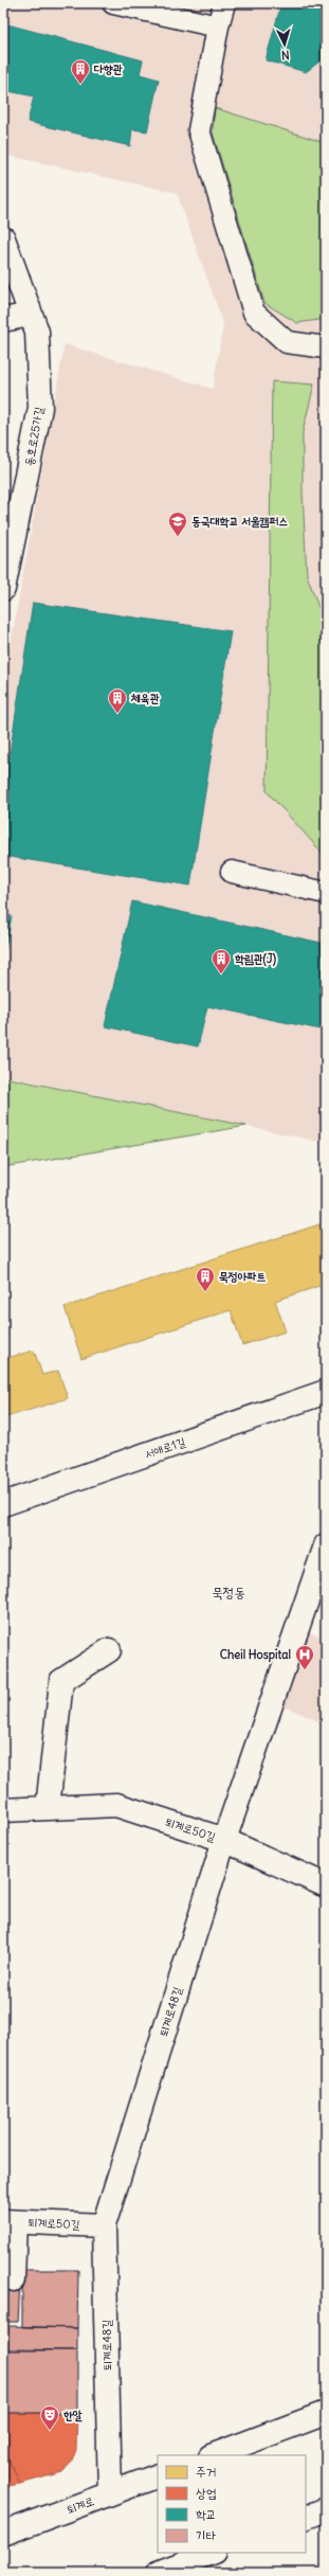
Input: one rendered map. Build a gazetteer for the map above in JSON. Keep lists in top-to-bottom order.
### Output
{
  "streets": {
    "street": [
      "동호로25가길",
      "서애로1길",
      "퇴계로50길",
      "퇴계로48길",
      "퇴계로"
    ]
  },
  "crossings": [
    ["퇴계로50길", "퇴계로48길"],
    ["퇴계로48길", "퇴계로"]
  ],
  "districts": ["묵정동"],
  "places": {
    "building": [
      "다향관",
      "체육관",
      "학림관(J)",
      "묵정아파트"
    ],
    "school or university": ["동국대학교 서울캠퍼스"],
    "hospital": ["Cheil Hospital"],
    "theatre": ["한알"]
  },
  "legend": [
    "주거",
    "상업",
    "학교",
    "기타"
  ],
  "north": "bottom"
}
